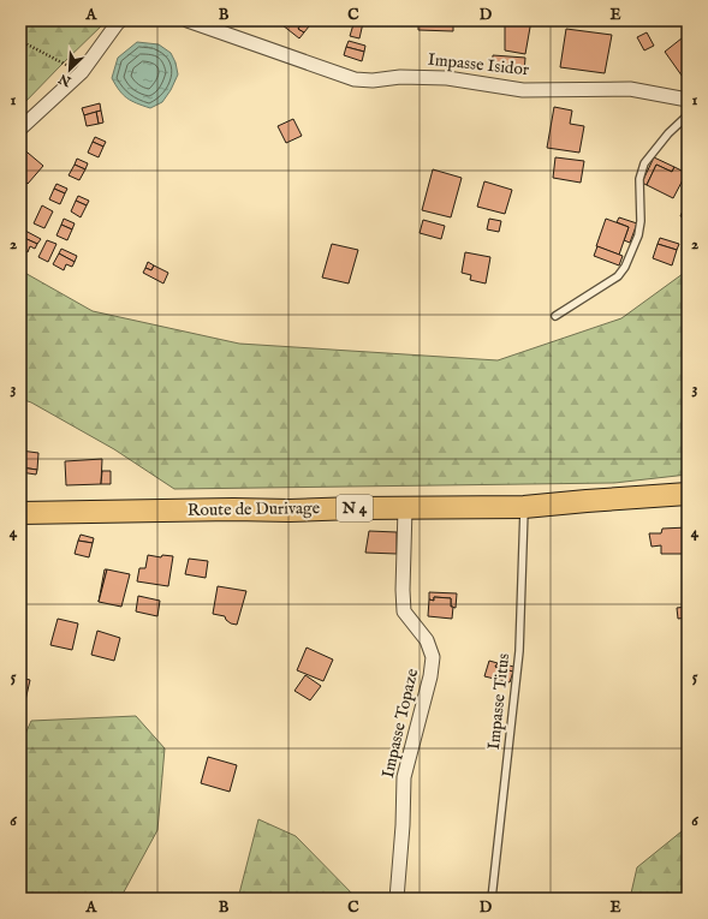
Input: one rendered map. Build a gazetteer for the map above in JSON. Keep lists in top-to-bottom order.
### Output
{
  "streets": {
    "main road": ["N 4", "Route de Durivage"],
    "street": ["Impasse Isidor", "Impasse Topaze"],
    "lane": ["Impasse Titus"]
  },
  "crossings": [
    ["Route de Durivage", "Impasse Titus"],
    ["Route de Durivage", "Impasse Topaze"]
  ],
  "north": "bottom left",
  "grid": {
    "columns": [
      "A",
      "B",
      "C",
      "D",
      "E"
    ],
    "rows": [
      "1",
      "2",
      "3",
      "4",
      "5",
      "6"
    ]
  }
}
